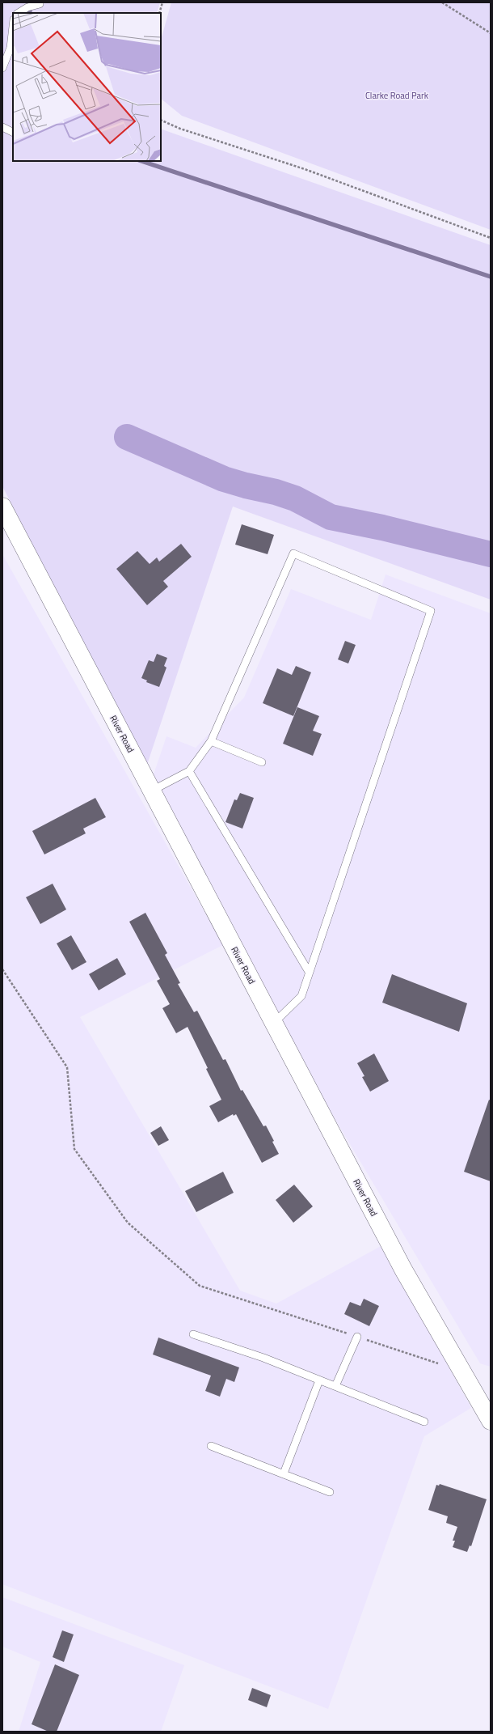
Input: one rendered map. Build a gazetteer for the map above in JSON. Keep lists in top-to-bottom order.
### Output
{
  "streets": {
    "street": ["River Road"]
  },
  "parks": ["Clarke Road Park"]
}
